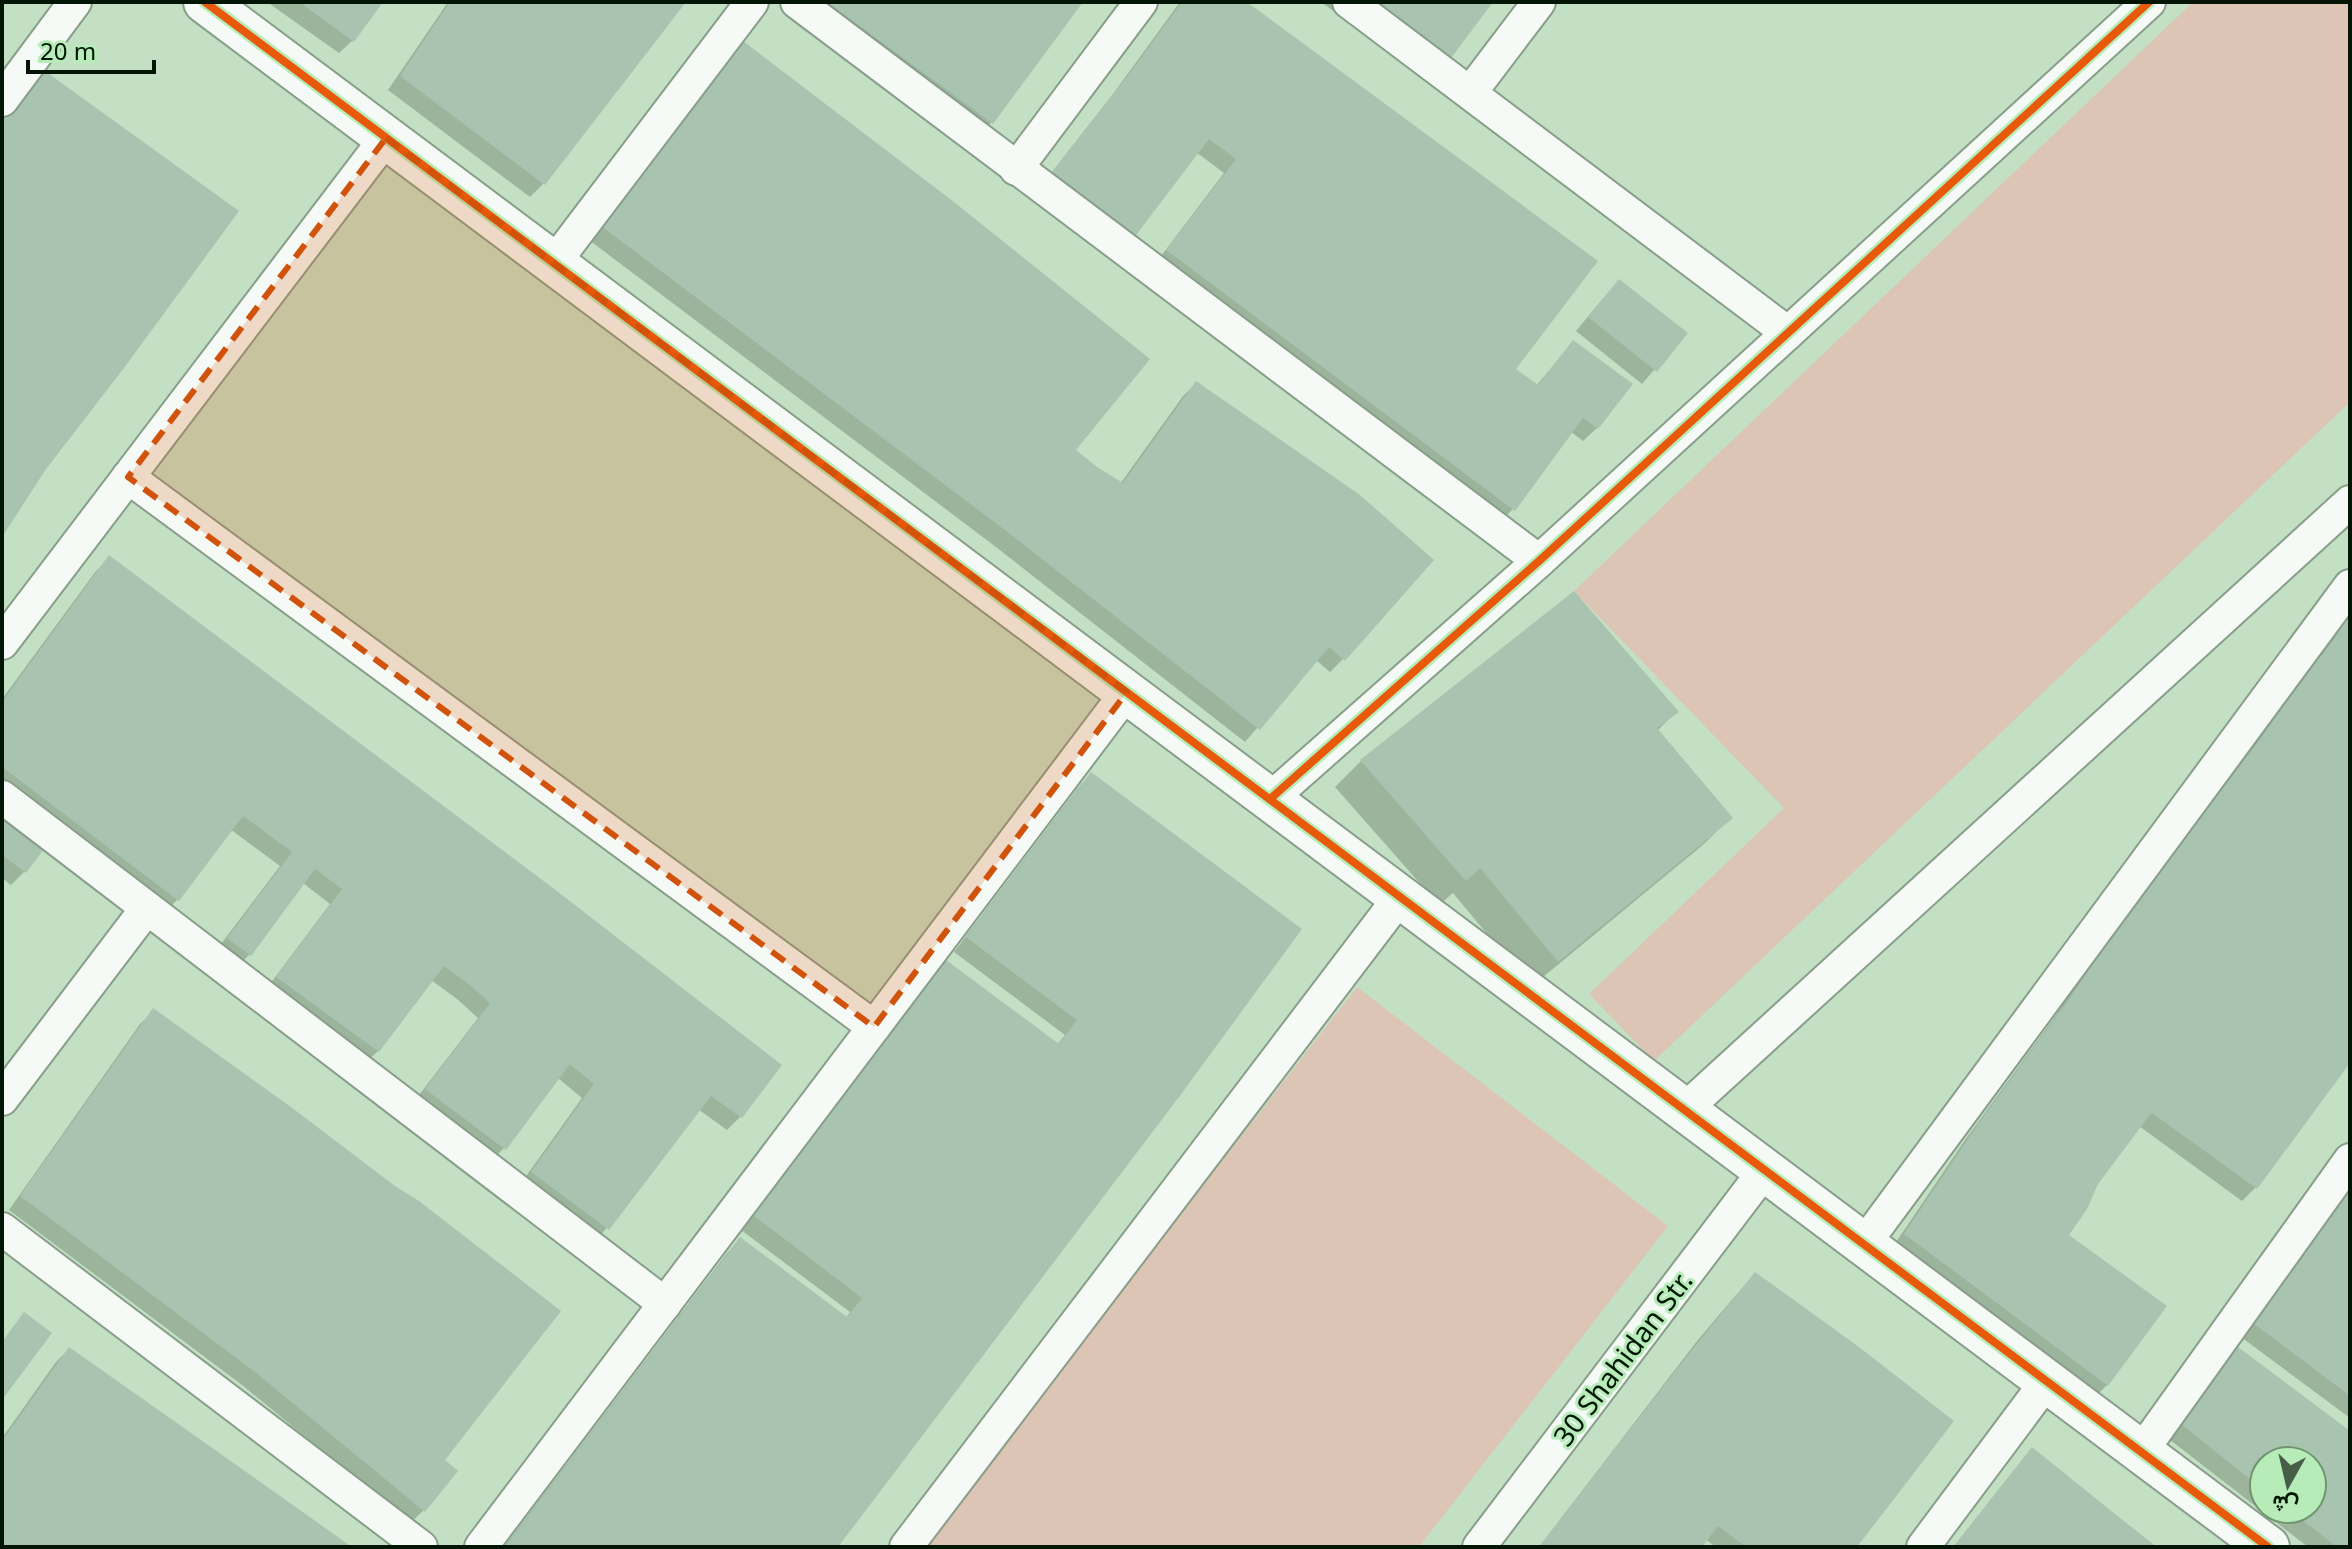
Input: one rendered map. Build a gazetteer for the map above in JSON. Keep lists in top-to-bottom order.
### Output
{
  "streets": {
    "street": ["30 Shahidan Str."]
  },
  "scale_bar": "20 m",
  "north": "bottom"
}
